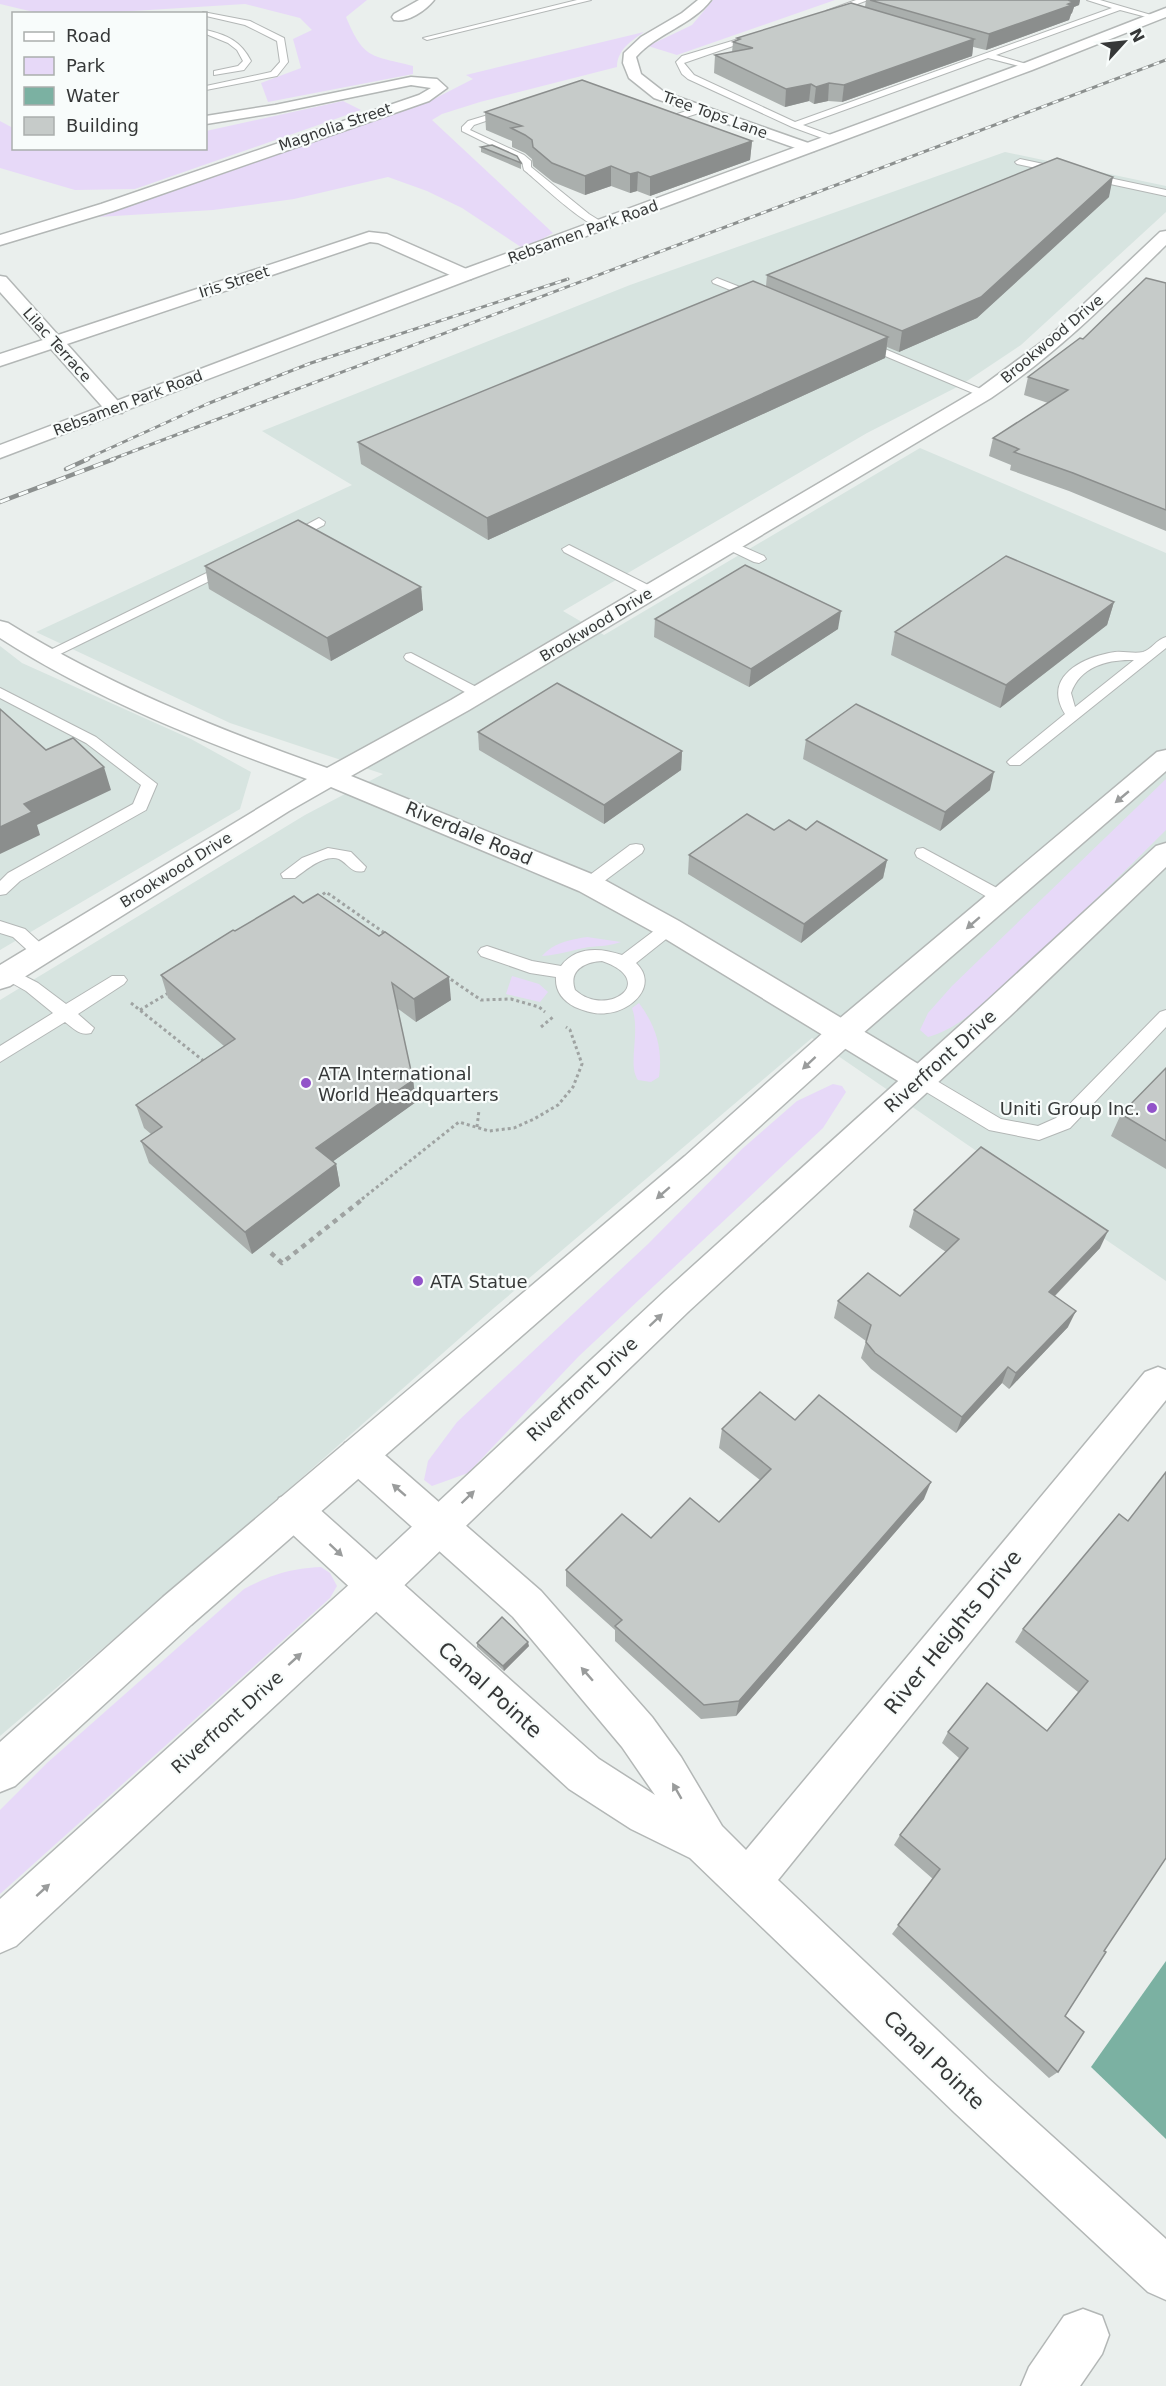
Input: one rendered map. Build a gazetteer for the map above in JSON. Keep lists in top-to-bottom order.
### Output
{
  "streets": {
    "street": [
      "Tree Tops Lane",
      "Magnolia Street",
      "Rebsamen Park Road",
      "Iris Street",
      "Brookwood Drive",
      "Lilac Terrace",
      "Riverdale Road",
      "Riverfront Drive",
      "River Heights Drive",
      "Canal Pointe"
    ]
  },
  "crossings": [
    ["Tree Tops Lane", "Rebsamen Park Road"],
    ["Rebsamen Park Road", "Iris Street"],
    ["Rebsamen Park Road", "Lilac Terrace"],
    ["Iris Street", "Lilac Terrace"],
    ["Brookwood Drive", "Riverdale Road"],
    ["Riverdale Road", "Riverfront Drive"],
    ["Riverfront Drive", "Canal Pointe"],
    ["River Heights Drive", "Canal Pointe"]
  ],
  "places": ["ATA International World Headquarters", "Uniti Group Inc.", "ATA Statue"],
  "legend": [
    "Road",
    "Park",
    "Water",
    "Building"
  ],
  "north": "top right"
}
